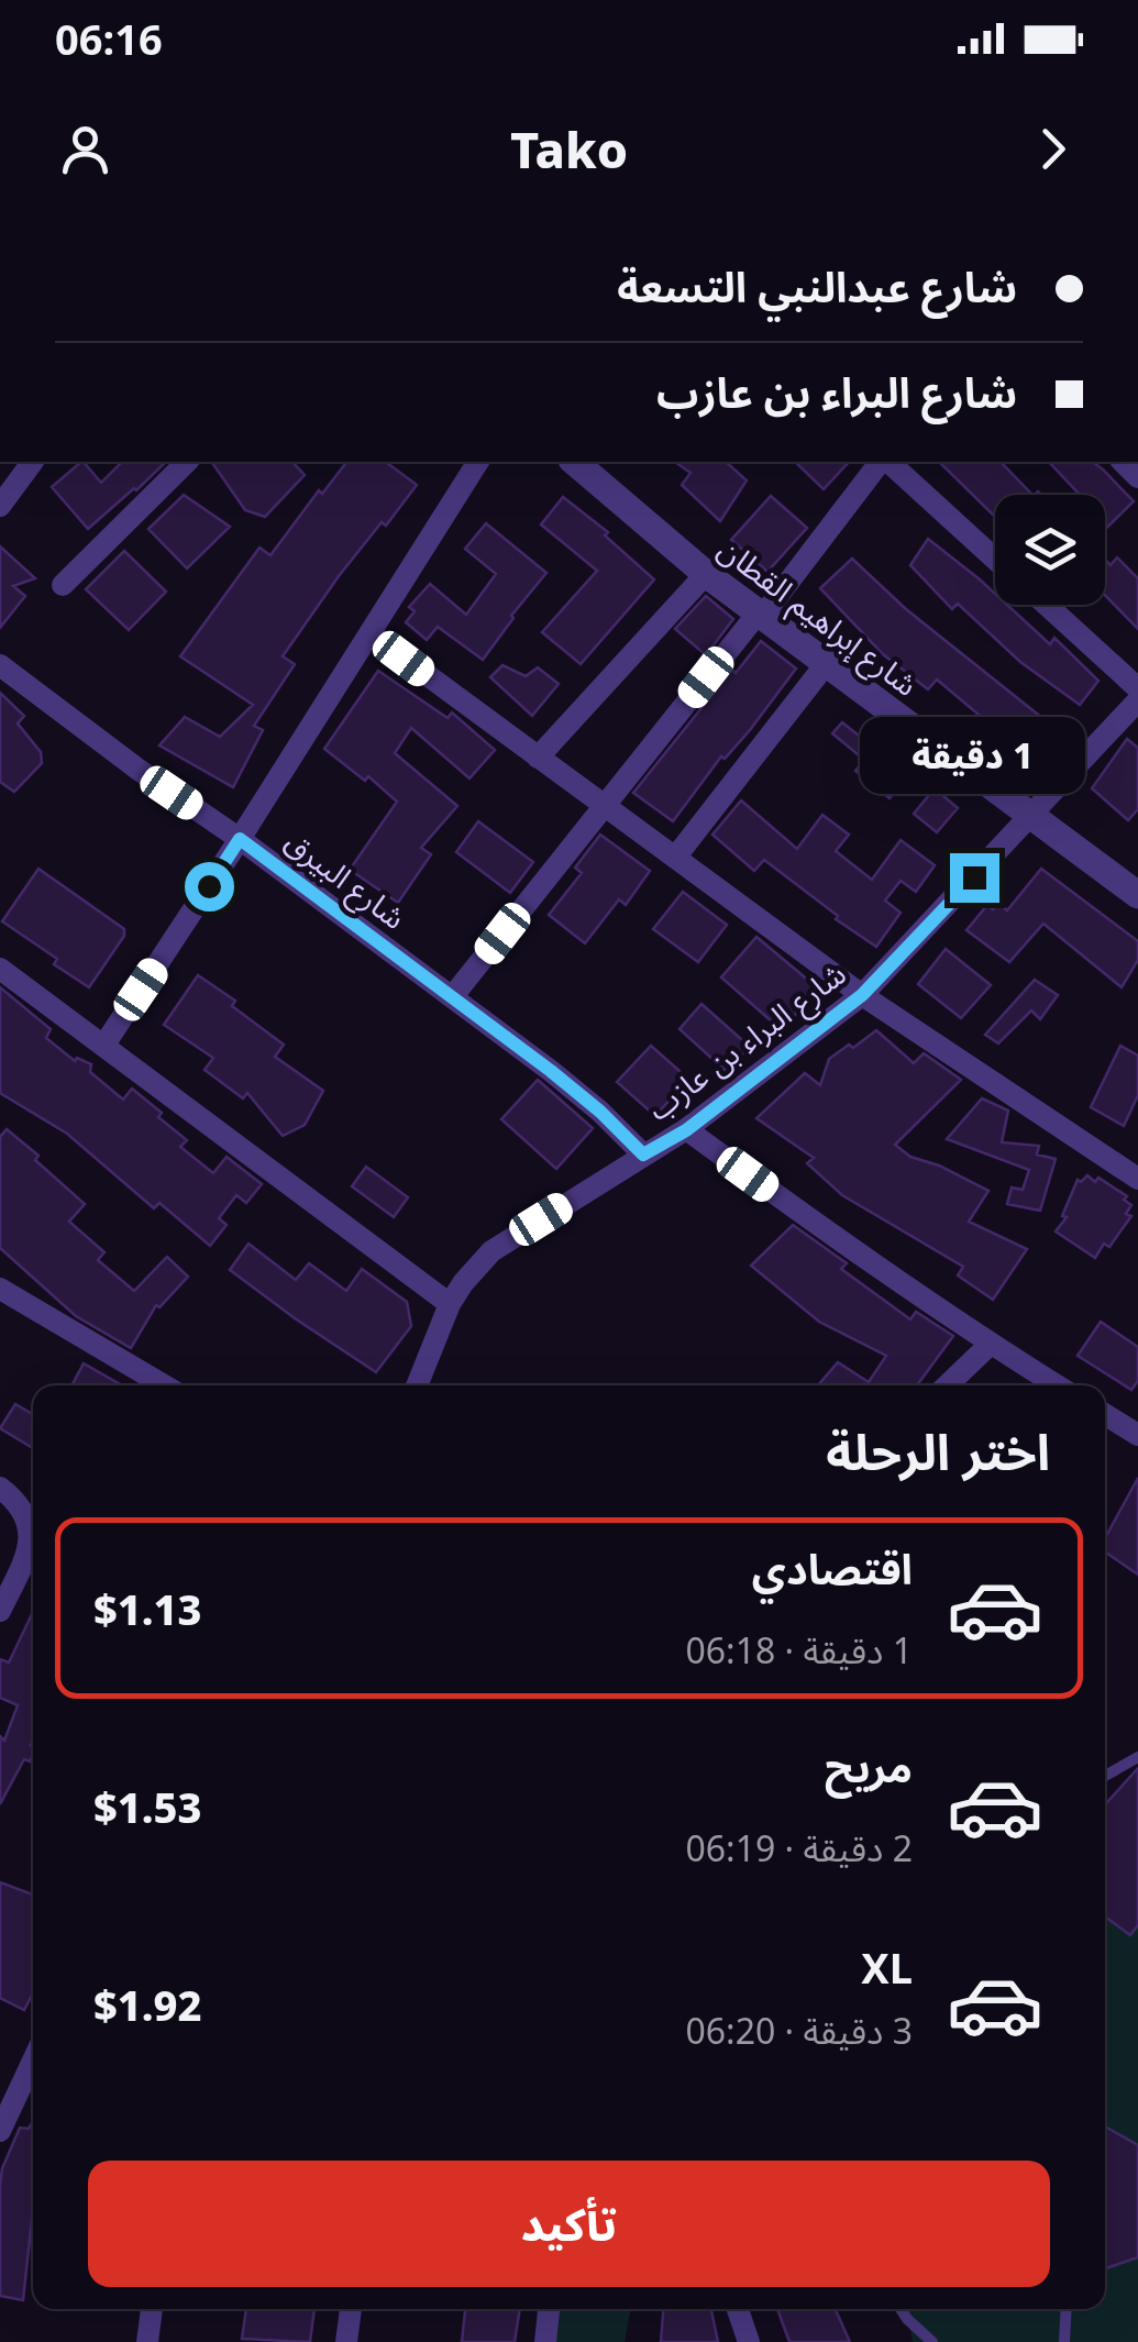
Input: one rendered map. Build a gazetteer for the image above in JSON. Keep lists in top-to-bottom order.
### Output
{
  "streets": {
    "street": ["شارع إبراهيم القطان", "شارع البيرق", "شارع البراء بن عازب"]
  },
  "crossings": [
    ["شارع إبراهيم القطان", "شارع البراء بن عازب"],
    ["شارع البيرق", "شارع البراء بن عازب"]
  ],
  "page": {
    "status": "06:16",
    "header": "Tako",
    "banner": ["شارع عبدالنبي التسعة", "شارع البراء بن عازب"],
    "bubble": "1 دقيقة",
    "heading": "اختر الرحلة",
    "list": [
      {
        "name": "اقتصادي",
        "note": "1 دقيقة · 06:18",
        "value": "$1.13"
      },
      {
        "name": "مريح",
        "note": "2 دقيقة · 06:19",
        "value": "$1.53"
      },
      {
        "name": "XL",
        "note": "3 دقيقة · 06:20",
        "value": "$1.92"
      }
    ],
    "buttons": "تأكيد"
  }
}
